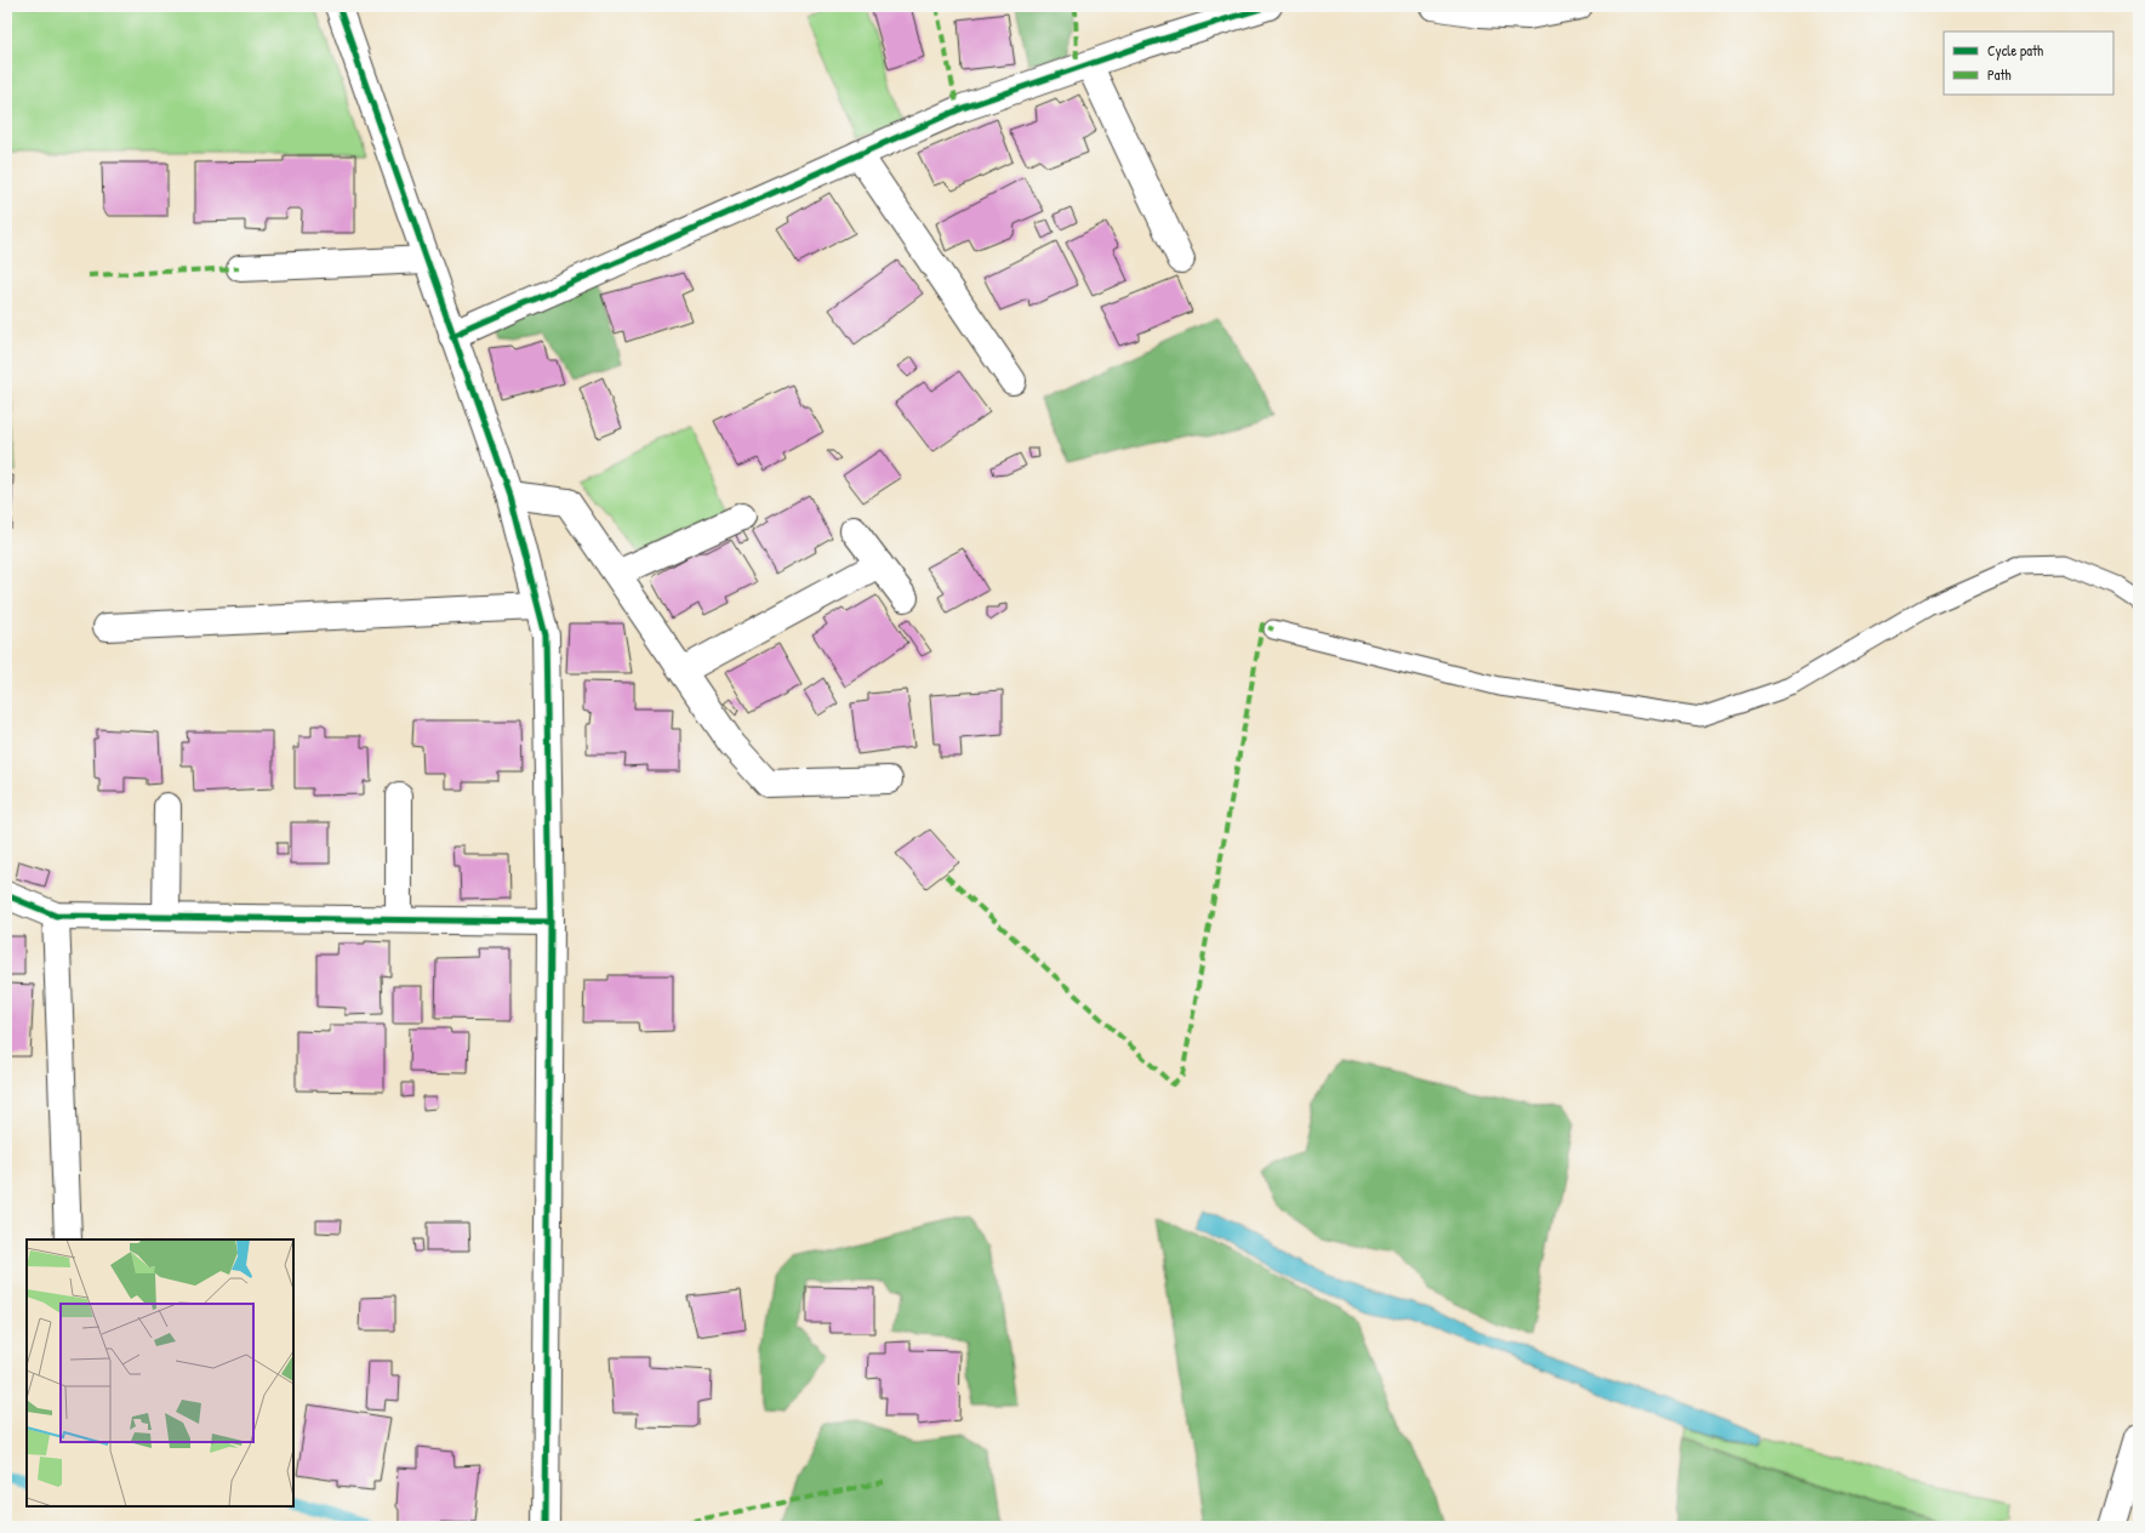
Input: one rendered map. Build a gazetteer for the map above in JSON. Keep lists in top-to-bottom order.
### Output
{
  "legend": ["Cycle path", "Path"]
}
